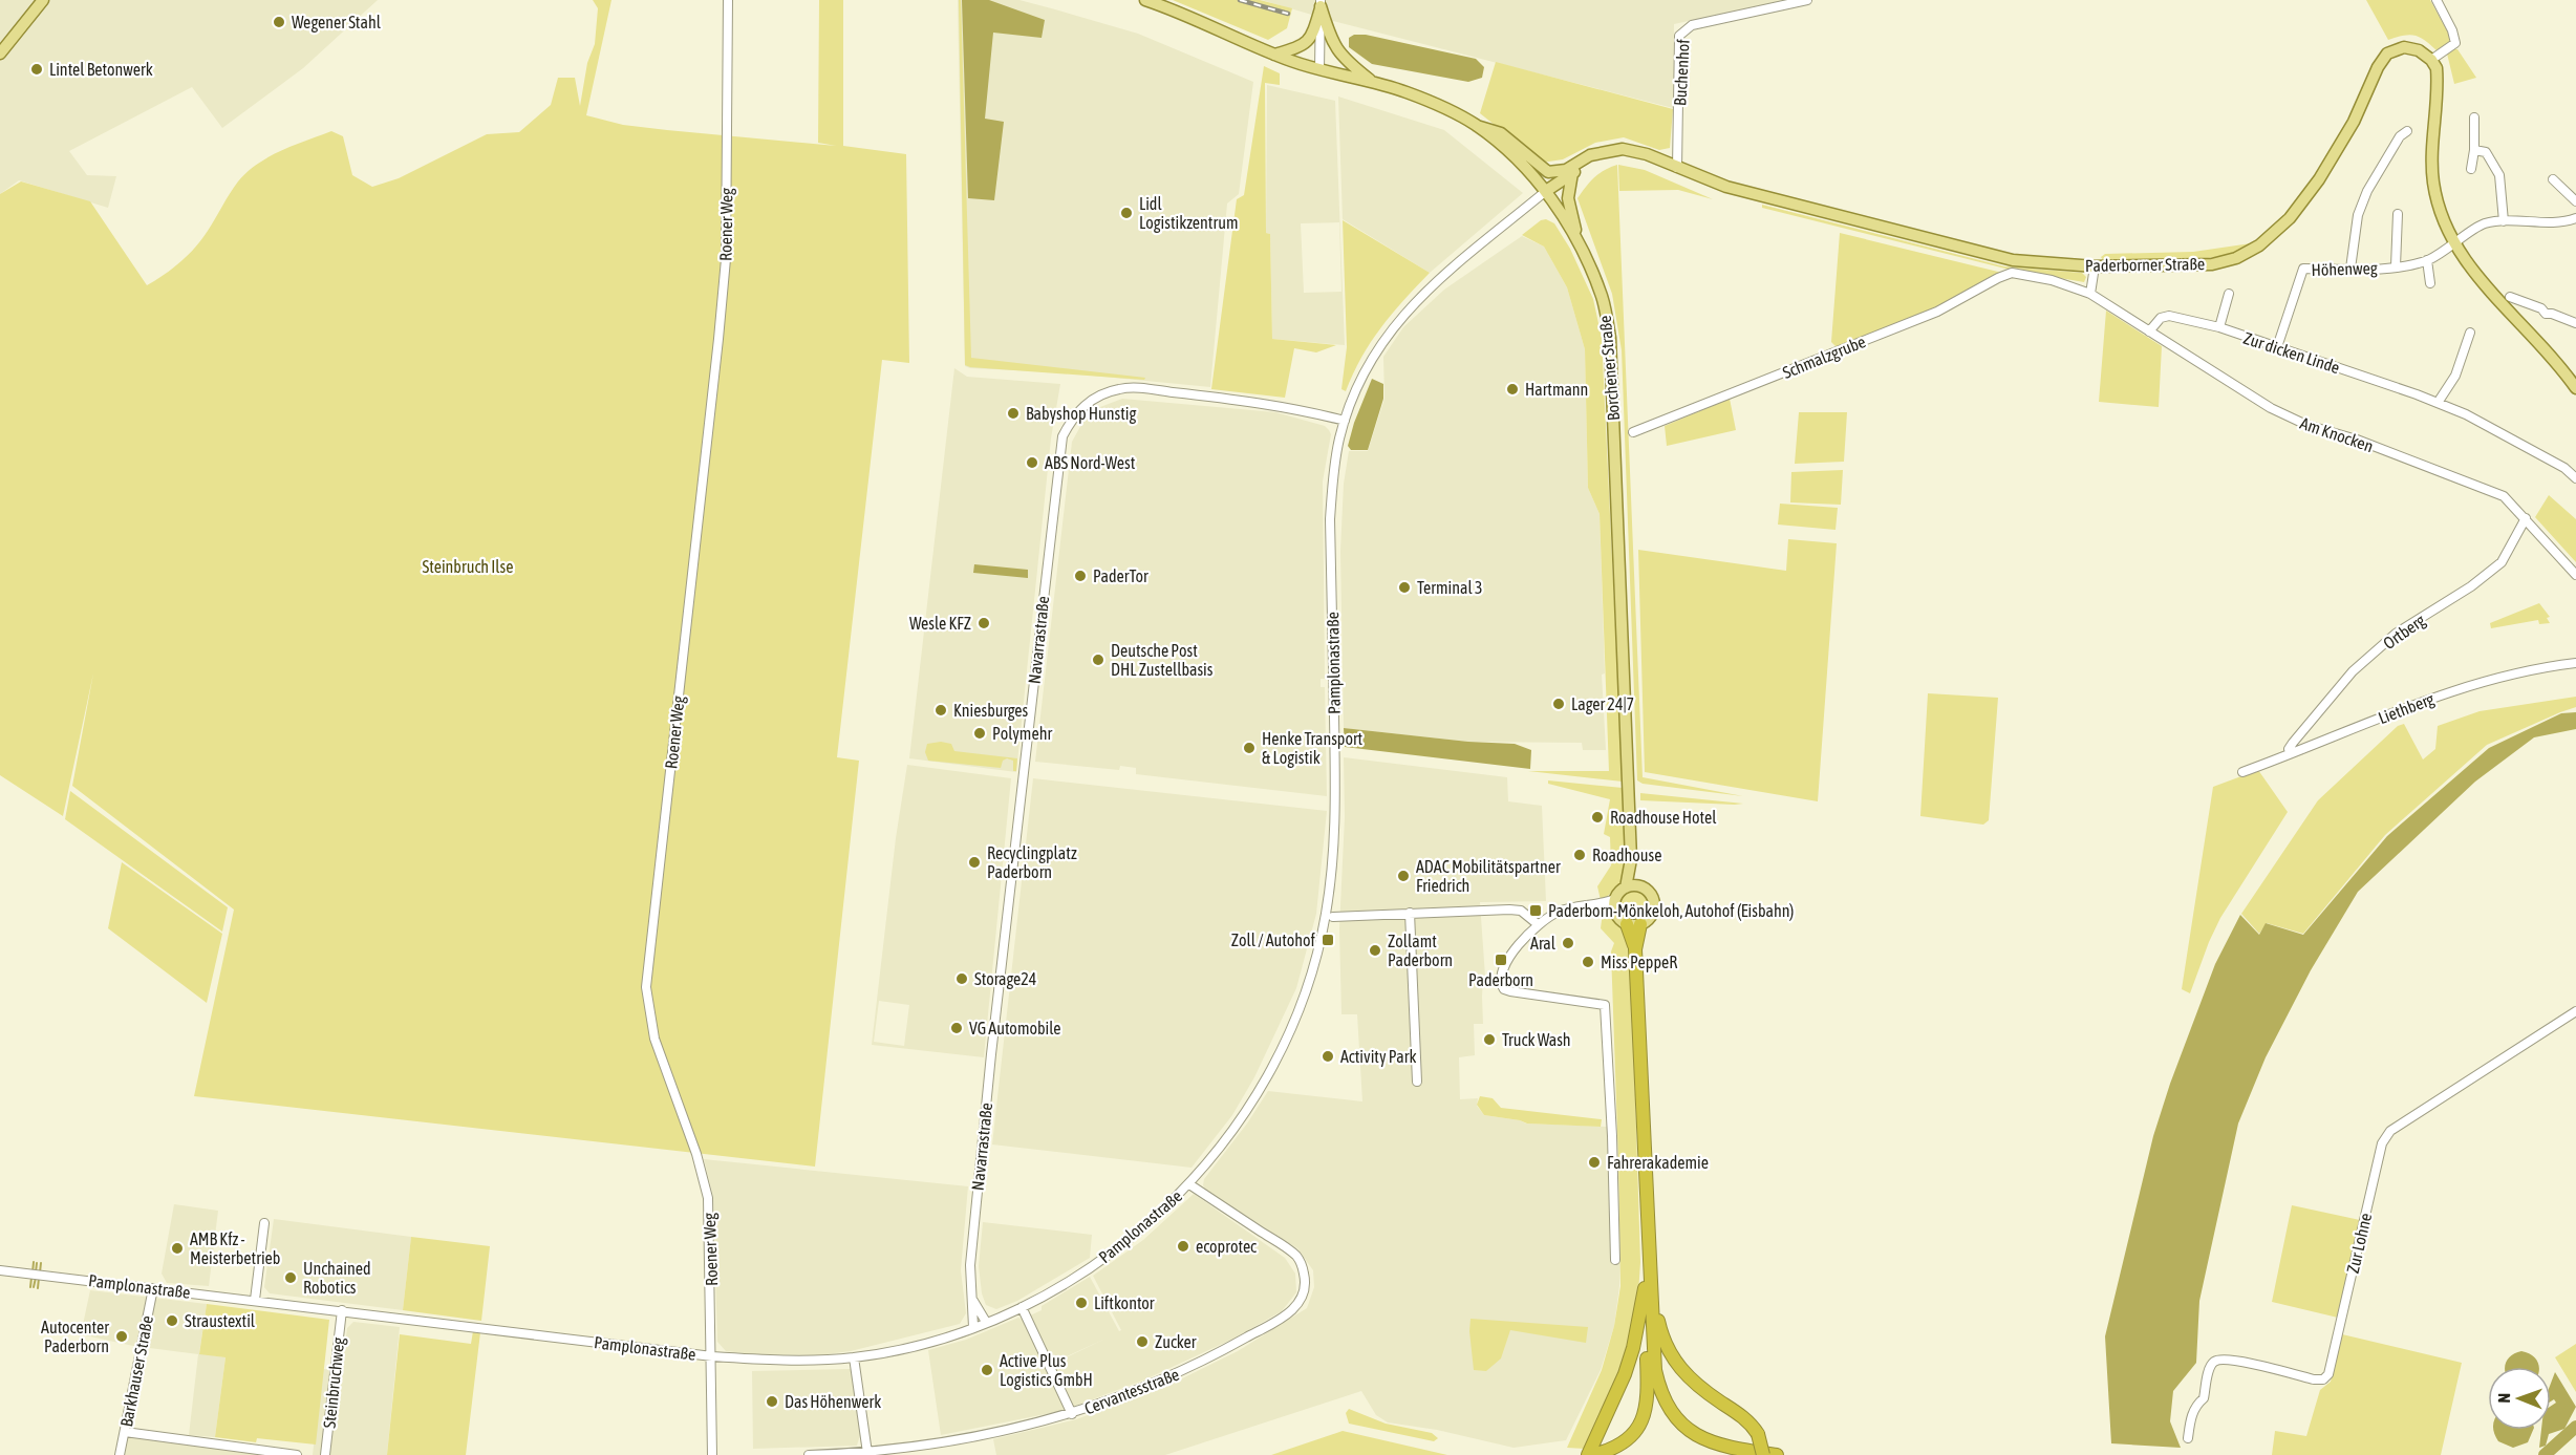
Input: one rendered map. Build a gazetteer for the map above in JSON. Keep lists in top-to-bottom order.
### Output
{
  "streets": {
    "main road": ["Paderborner Straße", "Borchener Straße"],
    "street": [
      "Buchenhof",
      "Roener Weg",
      "Höhenweg",
      "Zur dicken Linde",
      "Schmalzgrube",
      "Am Knocken",
      "Ortberg",
      "Navarrastraße",
      "Pamplonastraße",
      "Liethberg",
      "Zur Lohne",
      "Barkhauser Straße",
      "Steinbruchweg",
      "Cervantesstraße"
    ]
  },
  "crossings": [
    ["Buchenhof", "Paderborner Straße"],
    ["Roener Weg", "Pamplonastraße"],
    ["Höhenweg", "Zur dicken Linde"],
    ["Zur dicken Linde", "Am Knocken"],
    ["Schmalzgrube", "Am Knocken"],
    ["Borchener Straße", "Pamplonastraße"],
    ["Am Knocken", "Ortberg"],
    ["Ortberg", "Liethberg"],
    ["Navarrastraße", "Pamplonastraße"],
    ["Pamplonastraße", "Barkhauser Straße"],
    ["Pamplonastraße", "Steinbruchweg"],
    ["Pamplonastraße", "Cervantesstraße"]
  ],
  "parks": ["Steinbruch Ilse"],
  "places": {
    "other": [
      "Wegener Stahl",
      "Lintel Betonwerk",
      "Lidl Logistikzentrum",
      "Hartmann",
      "Babyshop Hunstig",
      "ABS Nord-West",
      "PaderTor",
      "Terminal 3",
      "Wesle KFZ",
      "Deutsche Post DHL Zustellbasis",
      "Lager 24|7",
      "Kniesburges",
      "Polymehr",
      "Henke Transport & Logistik",
      "Roadhouse Hotel",
      "Roadhouse",
      "Recyclingplatz Paderborn",
      "ADAC Mobilitätspartner Friedrich",
      "Aral",
      "Zollamt Paderborn",
      "Miss PeppeR",
      "Storage24",
      "VG Automobile",
      "Truck Wash",
      "Activity Park",
      "Fahrerakademie",
      "ecoprotec",
      "AMB Kfz - Meisterbetrieb",
      "Unchained Robotics",
      "Liftkontor",
      "Straustextil",
      "Autocenter Paderborn",
      "Zucker",
      "Active Plus Logistics GmbH",
      "Das Höhenwerk"
    ],
    "transit": ["Paderborn-Mönkeloh, Autohof (Eisbahn)", "Zoll / Autohof", "Paderborn"]
  },
  "north": "left"
}
